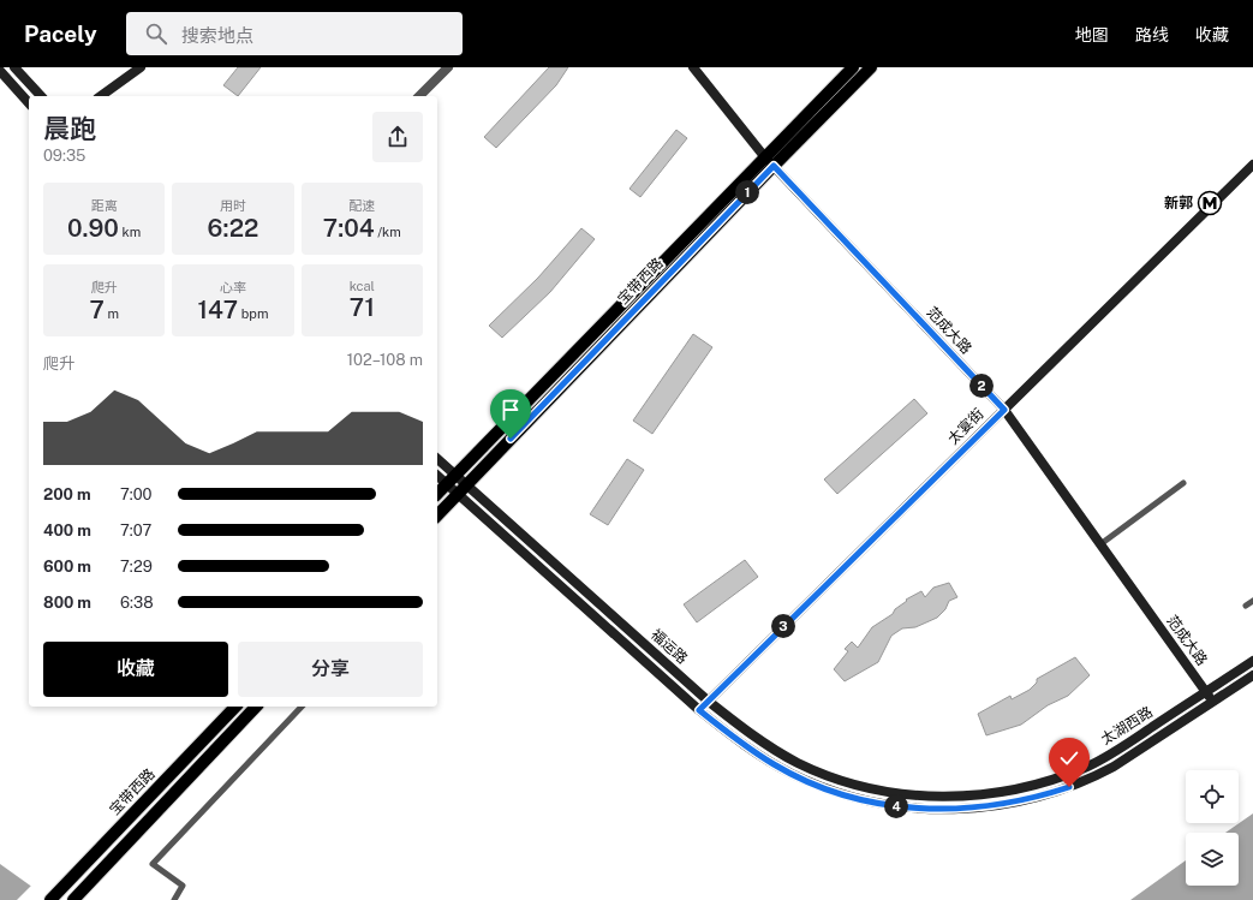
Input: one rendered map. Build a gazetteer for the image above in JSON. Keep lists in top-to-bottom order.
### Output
{
  "streets": {
    "main road": [
      "宝带西路",
      "范成大路",
      "太宴街",
      "福运路",
      "太湖西路"
    ]
  },
  "crossings": [
    ["宝带西路", "范成大路"],
    ["宝带西路", "福运路"],
    ["范成大路", "太宴街"],
    ["范成大路", "太湖西路"],
    ["太宴街", "福运路"],
    ["福运路", "太湖西路"]
  ],
  "places": {
    "metro station": ["新郭"]
  },
  "page": {
    "header": "Pacely",
    "search": "搜索地点",
    "nav": ["地图", "路线", "收藏"],
    "heading": ["晨跑", "09:35"],
    "stats": [
      ["距离", "0.90 km"],
      ["用时", "6:22"],
      ["配速", "7:04 /km"],
      ["爬升", "7 m"],
      ["心率", "147 bpm"],
      ["kcal", "71"]
    ],
    "pins": [
      "1",
      "2",
      "3",
      "4"
    ],
    "chart": ["爬升", "102–108 m"],
    "list": [
      {
        "name": "200 m",
        "note": "7:00"
      },
      {
        "name": "400 m",
        "note": "7:07"
      },
      {
        "name": "600 m",
        "note": "7:29"
      },
      {
        "name": "800 m",
        "note": "6:38"
      }
    ],
    "buttons": ["收藏", "分享"]
  }
}
